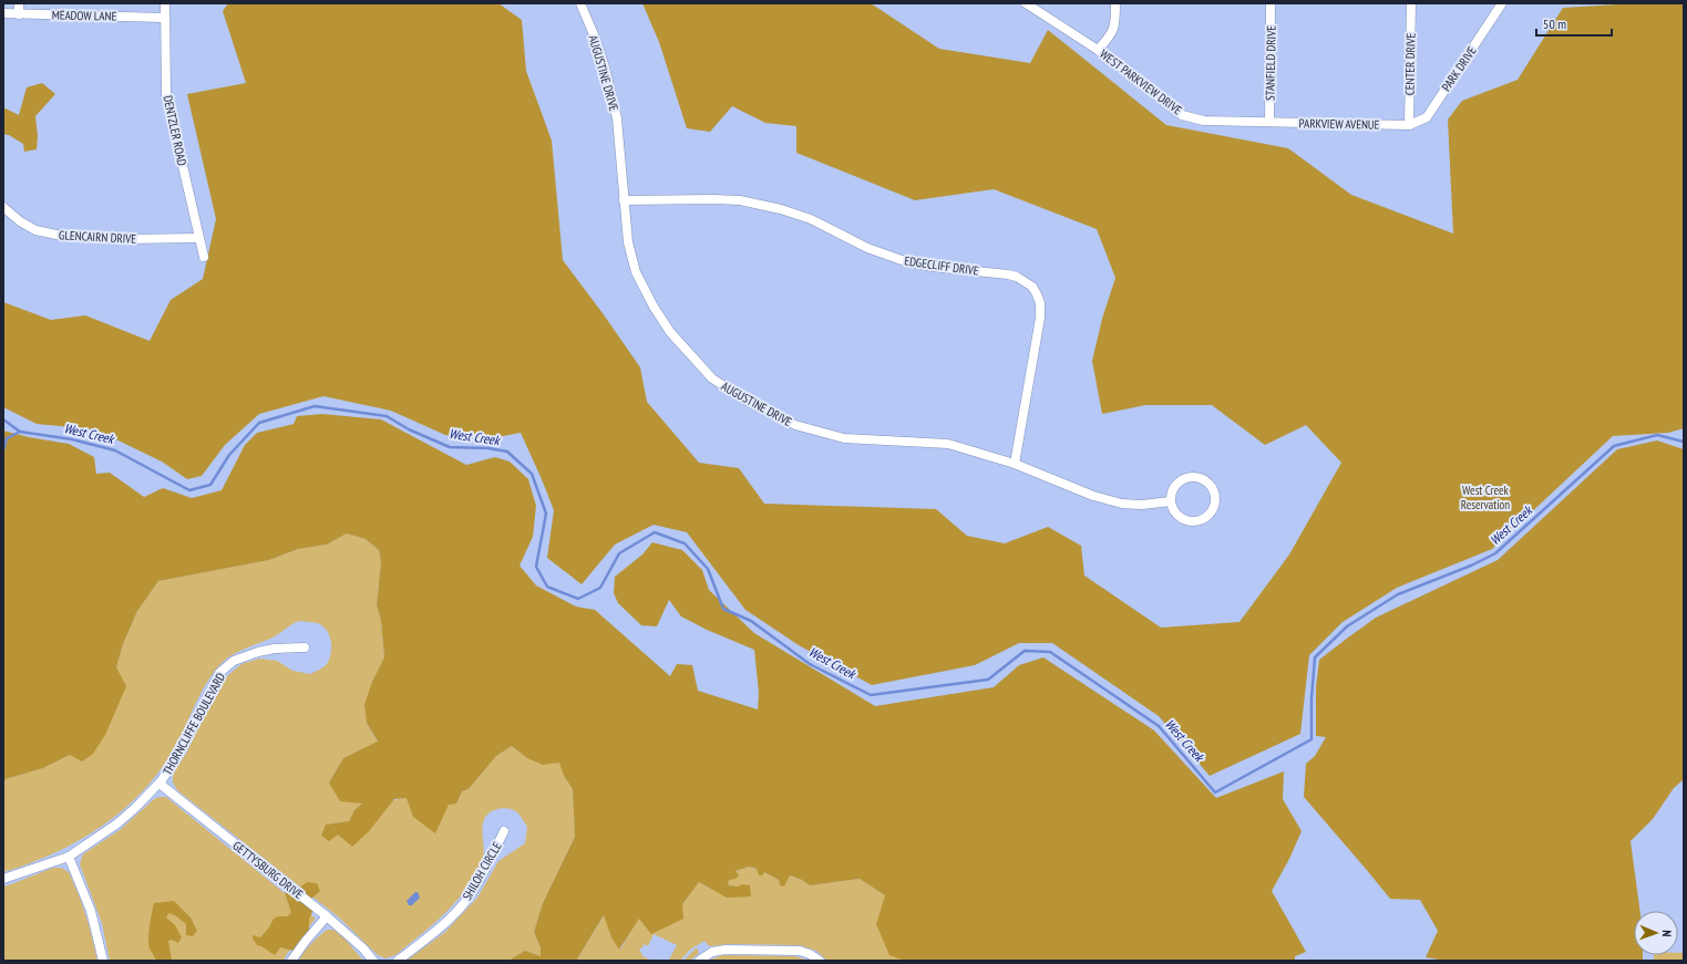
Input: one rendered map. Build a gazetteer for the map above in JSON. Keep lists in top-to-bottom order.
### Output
{
  "streets": {
    "street": [
      "MEADOW LANE",
      "STANFIELD DRIVE",
      "CENTER DRIVE",
      "PARK DRIVE",
      "AUGUSTINE DRIVE",
      "WEST PARKVIEW DRIVE",
      "PARKVIEW AVENUE",
      "DENTZLER ROAD",
      "GLENCAIRN DRIVE",
      "EDGECLIFF DRIVE",
      "THORNCLIFFE BOULEVARD",
      "GETTYSBURG DRIVE",
      "SHILOH CIRCLE"
    ]
  },
  "crossings": [
    ["MEADOW LANE", "DENTZLER ROAD"],
    ["STANFIELD DRIVE", "WEST PARKVIEW DRIVE"],
    ["STANFIELD DRIVE", "PARKVIEW AVENUE"],
    ["CENTER DRIVE", "PARK DRIVE"],
    ["CENTER DRIVE", "PARKVIEW AVENUE"],
    ["PARK DRIVE", "PARKVIEW AVENUE"],
    ["AUGUSTINE DRIVE", "EDGECLIFF DRIVE"],
    ["WEST PARKVIEW DRIVE", "PARKVIEW AVENUE"],
    ["DENTZLER ROAD", "GLENCAIRN DRIVE"],
    ["THORNCLIFFE BOULEVARD", "GETTYSBURG DRIVE"]
  ],
  "water": ["West Creek"],
  "parks": ["West Creek Reservation"],
  "scale_bar": "50 m",
  "north": "right"
}
